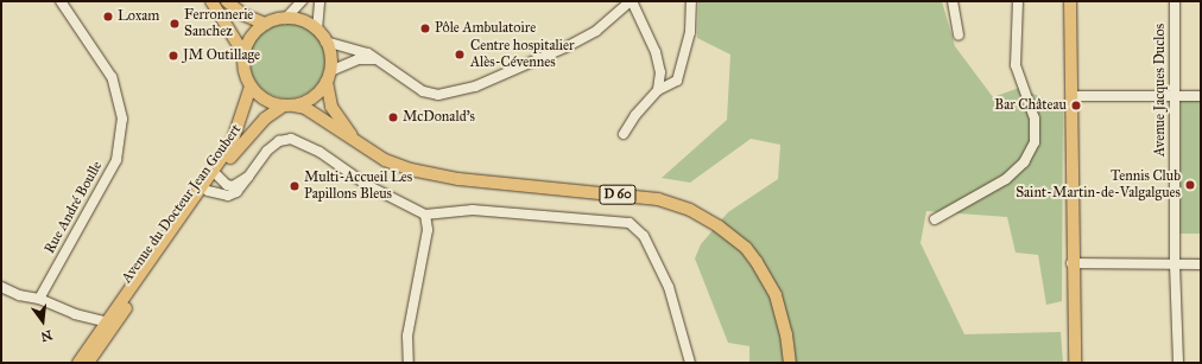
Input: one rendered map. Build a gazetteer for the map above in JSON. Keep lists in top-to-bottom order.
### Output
{
  "streets": {
    "main road": ["D 60", "Avenue du Docteur Jean Goubert"],
    "street": ["Avenue Jacques Duclos", "Rue André Boulle"]
  },
  "crossings": [
    ["D 60", "Avenue du Docteur Jean Goubert"]
  ],
  "places": [
    "Loxam",
    "Ferronnerie Sanchez",
    "Pôle Ambulatoire",
    "Centre hospitalier Alès-Cévennes",
    "JM Outillage",
    "Bar Château",
    "McDonald's",
    "Tennis Club Saint-Martin-de-Valgalgues",
    "Multi-Accueil Les Papillons Bleus"
  ],
  "north": "bottom"
}
